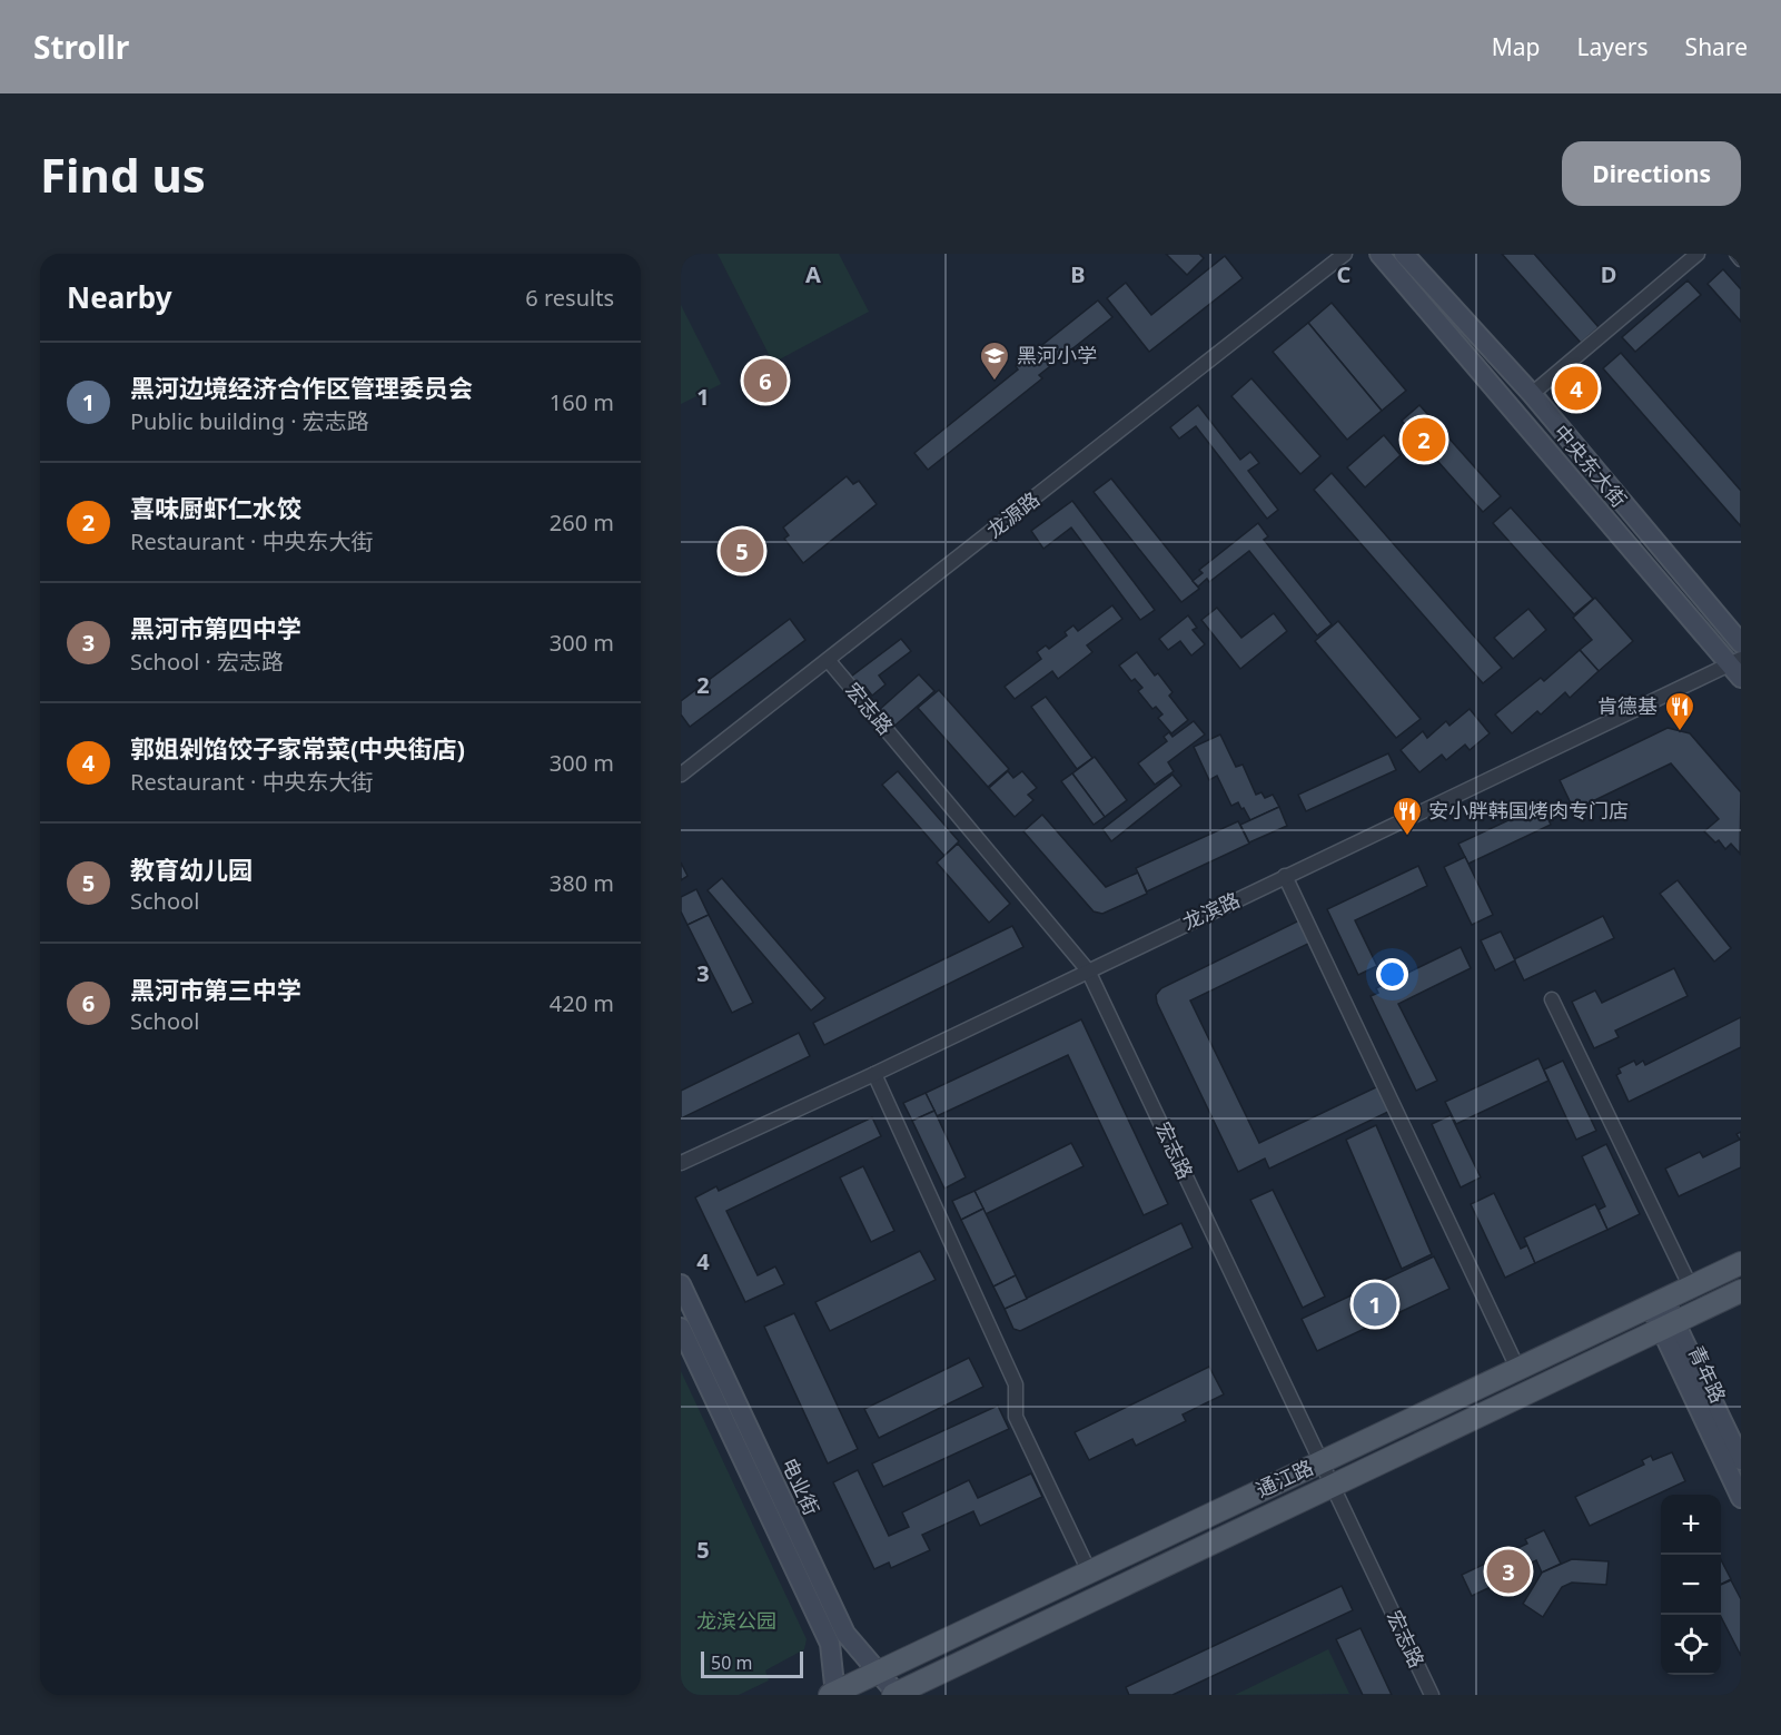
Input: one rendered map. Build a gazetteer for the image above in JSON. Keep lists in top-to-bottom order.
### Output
{
  "streets": {
    "main road": [
      "中央东大街",
      "青年路",
      "通江路",
      "电业街"
    ],
    "street": ["龙源路", "宏志路", "龙滨路"]
  },
  "crossings": [
    ["中央东大街", "龙滨路"],
    ["龙源路", "宏志路"],
    ["宏志路", "龙滨路"],
    ["宏志路", "通江路"],
    ["青年路", "通江路"],
    ["通江路", "电业街"]
  ],
  "parks": ["龙滨公园"],
  "places": {
    "school or university": ["黑河小学"],
    "restaurant": ["肯德基", "安小胖韩国烤肉专门店"]
  },
  "scale_bar": "50 m",
  "page": {
    "header": "Strollr",
    "nav": ["Map", "Layers", "Share"],
    "buttons": "Directions",
    "title": "Find us",
    "heading": ["Nearby", "6 results"],
    "list": [
      {
        "mark": "1",
        "name": "黑河边境经济合作区管理委员会",
        "note": "Public building · 宏志路",
        "value": "160 m"
      },
      {
        "mark": "2",
        "name": "喜味厨虾仁水饺",
        "note": "Restaurant · 中央东大街",
        "value": "260 m"
      },
      {
        "mark": "3",
        "name": "黑河市第四中学",
        "note": "School · 宏志路",
        "value": "300 m"
      },
      {
        "mark": "4",
        "name": "郭姐剁馅饺子家常菜(中央街店)",
        "note": "Restaurant · 中央东大街",
        "value": "300 m"
      },
      {
        "mark": "5",
        "name": "教育幼儿园",
        "note": "School",
        "value": "380 m"
      },
      {
        "mark": "6",
        "name": "黑河市第三中学",
        "note": "School",
        "value": "420 m"
      }
    ],
    "pins": [
      "6",
      "4",
      "2",
      "5",
      "1",
      "3"
    ],
    "map_buttons": ["+", "−"],
    "scale": "50 m"
  },
  "grid": {
    "columns": [
      "A",
      "B",
      "C",
      "D"
    ],
    "rows": [
      "1",
      "2",
      "3",
      "4",
      "5"
    ]
  }
}
